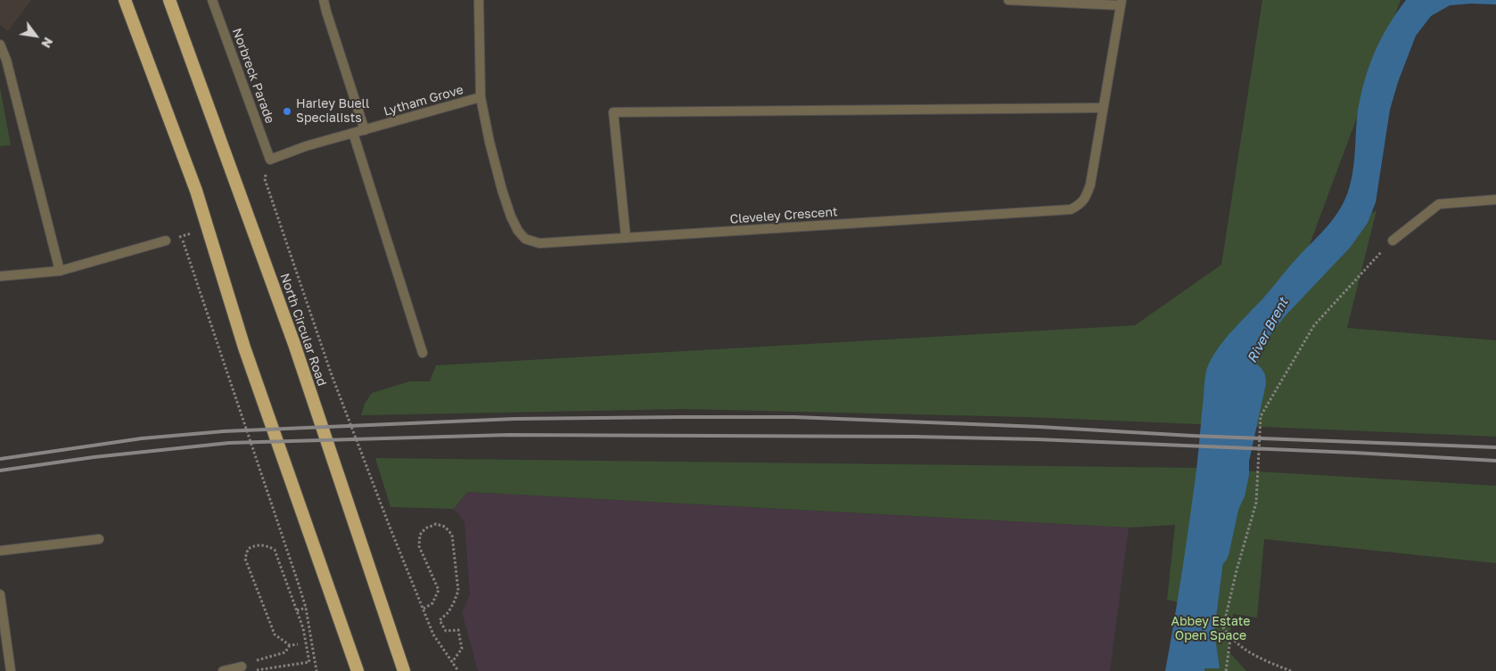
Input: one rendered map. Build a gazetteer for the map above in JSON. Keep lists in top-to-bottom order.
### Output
{
  "streets": {
    "highway": ["North Circular Road"],
    "street": ["Norbreck Parade", "Lytham Grove", "Cleveley Crescent"]
  },
  "crossings": [
    ["Norbreck Parade", "Lytham Grove"],
    ["Lytham Grove", "Cleveley Crescent"]
  ],
  "water": ["River Brent"],
  "parks": ["Abbey Estate Open Space"],
  "places": ["Harley Buell Specialists"],
  "north": "bottom right"
}
